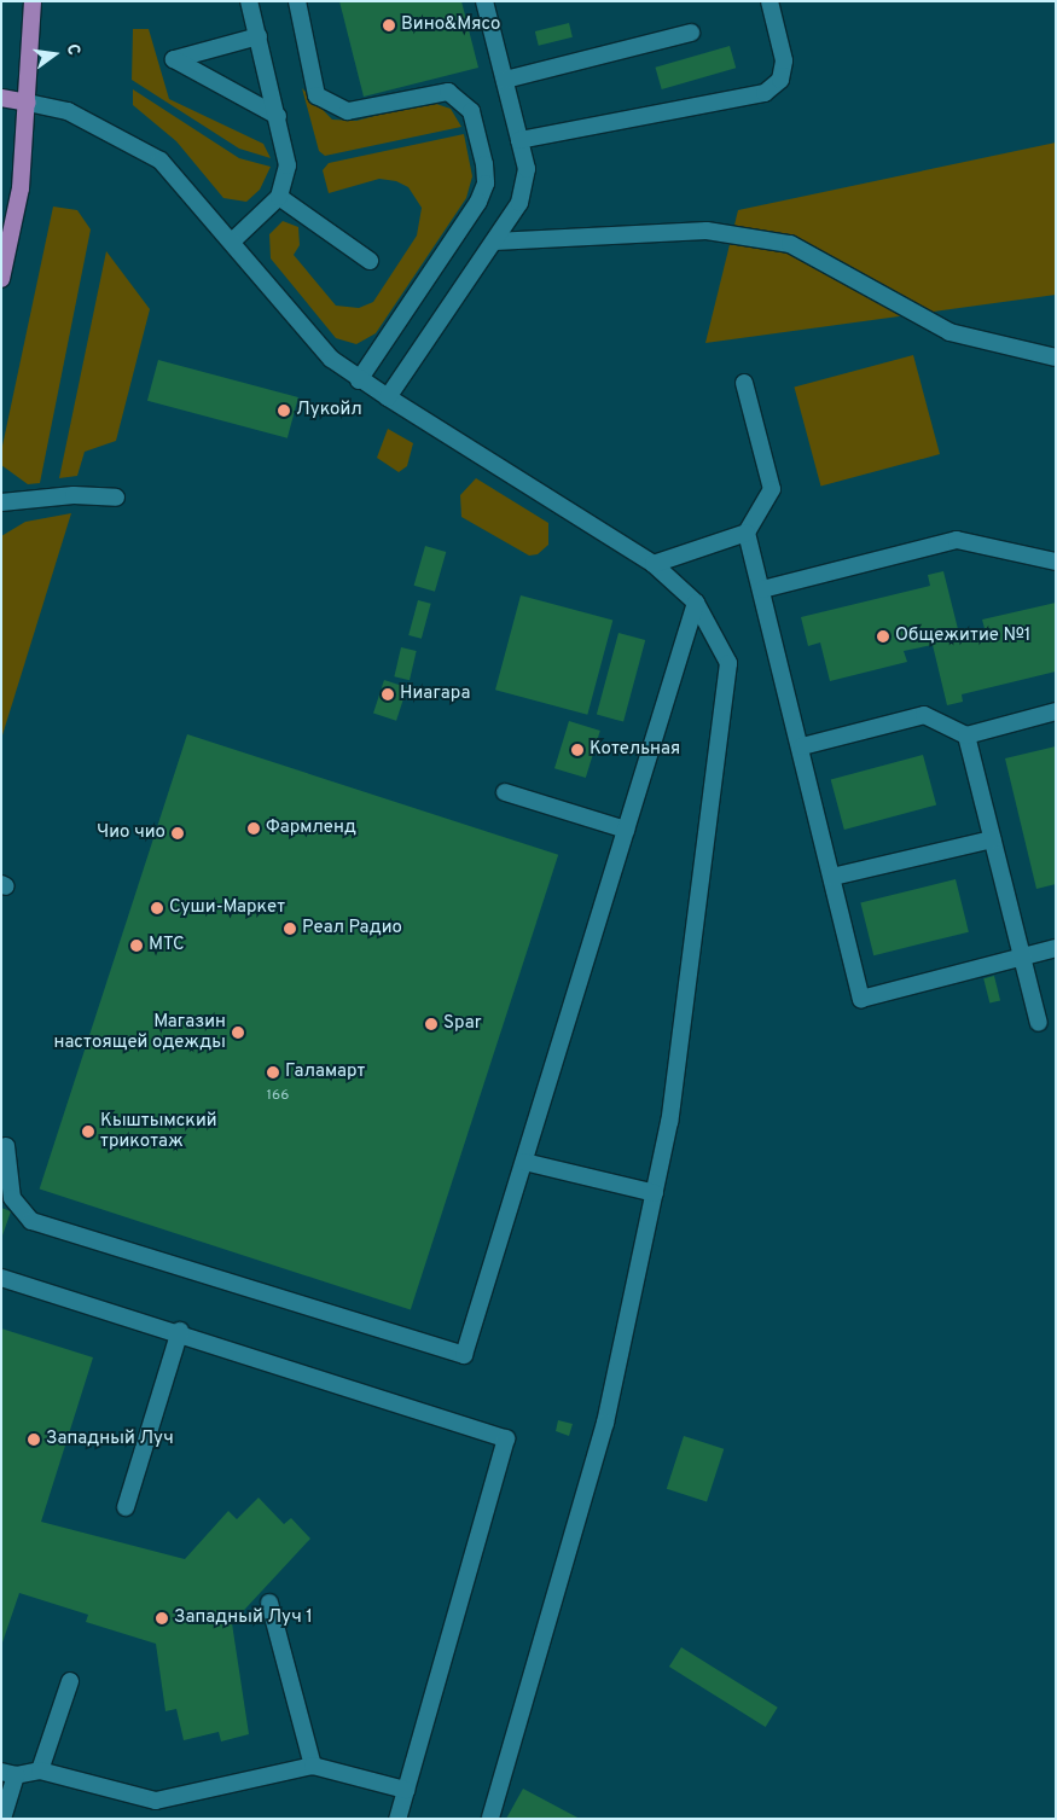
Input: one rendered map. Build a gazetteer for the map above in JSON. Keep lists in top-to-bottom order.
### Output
{
  "places": [
    "Вино&Мясо",
    "Лукойл",
    "Общежитие №1",
    "Ниагара",
    "Котельная",
    "Фармленд",
    "Чио чио",
    "Суши-Маркет",
    "Реал Радио",
    "МТС",
    "Spar",
    "Магазин настоящей одежды",
    "Галамарт",
    "Кыштымский трикотаж",
    "Западный Луч",
    "Западный Луч 1"
  ],
  "house_numbers": ["166"],
  "north": "right"
}
